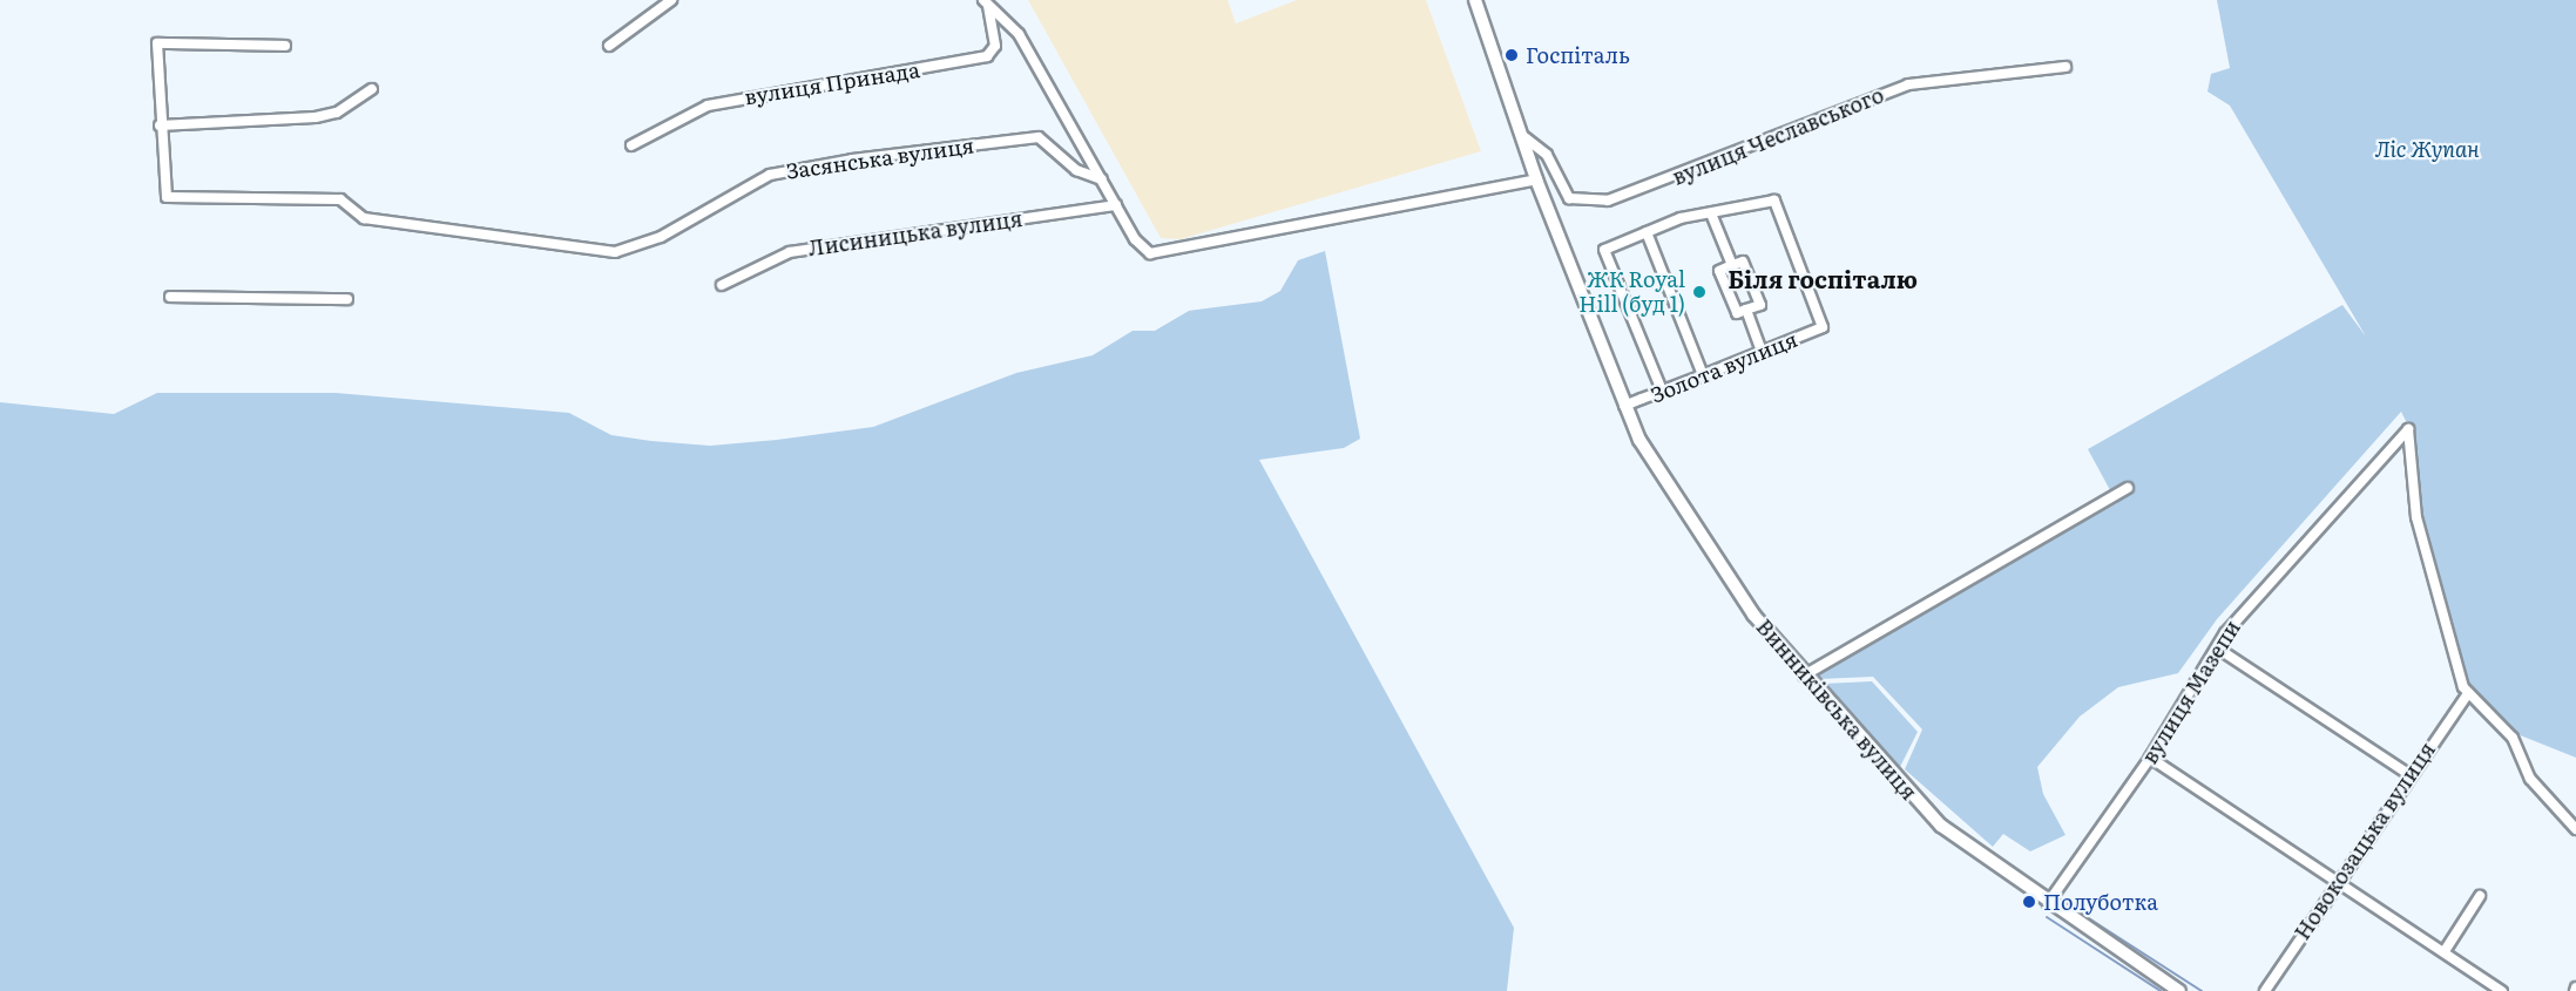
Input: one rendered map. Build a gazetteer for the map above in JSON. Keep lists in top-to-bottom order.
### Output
{
  "streets": {
    "main road": ["Винниківська вулиця"],
    "street": [
      "вулиця Принада",
      "вулиця Чеславського",
      "Засянська вулиця",
      "Лисиницька вулиця",
      "Золота вулиця",
      "вулиця Мазепи",
      "Новокозацька вулиця"
    ]
  },
  "crossings": [
    ["вулиця Чеславського", "Винниківська вулиця"],
    ["Золота вулиця", "Винниківська вулиця"],
    ["вулиця Мазепи", "Винниківська вулиця"],
    ["вулиця Мазепи", "Новокозацька вулиця"]
  ],
  "districts": ["Біля госпіталю"],
  "parks": ["Ліс Жупан"],
  "places": ["Госпіталь", "ЖК Royal Hill (буд 1)", "Полуботка"]
}
